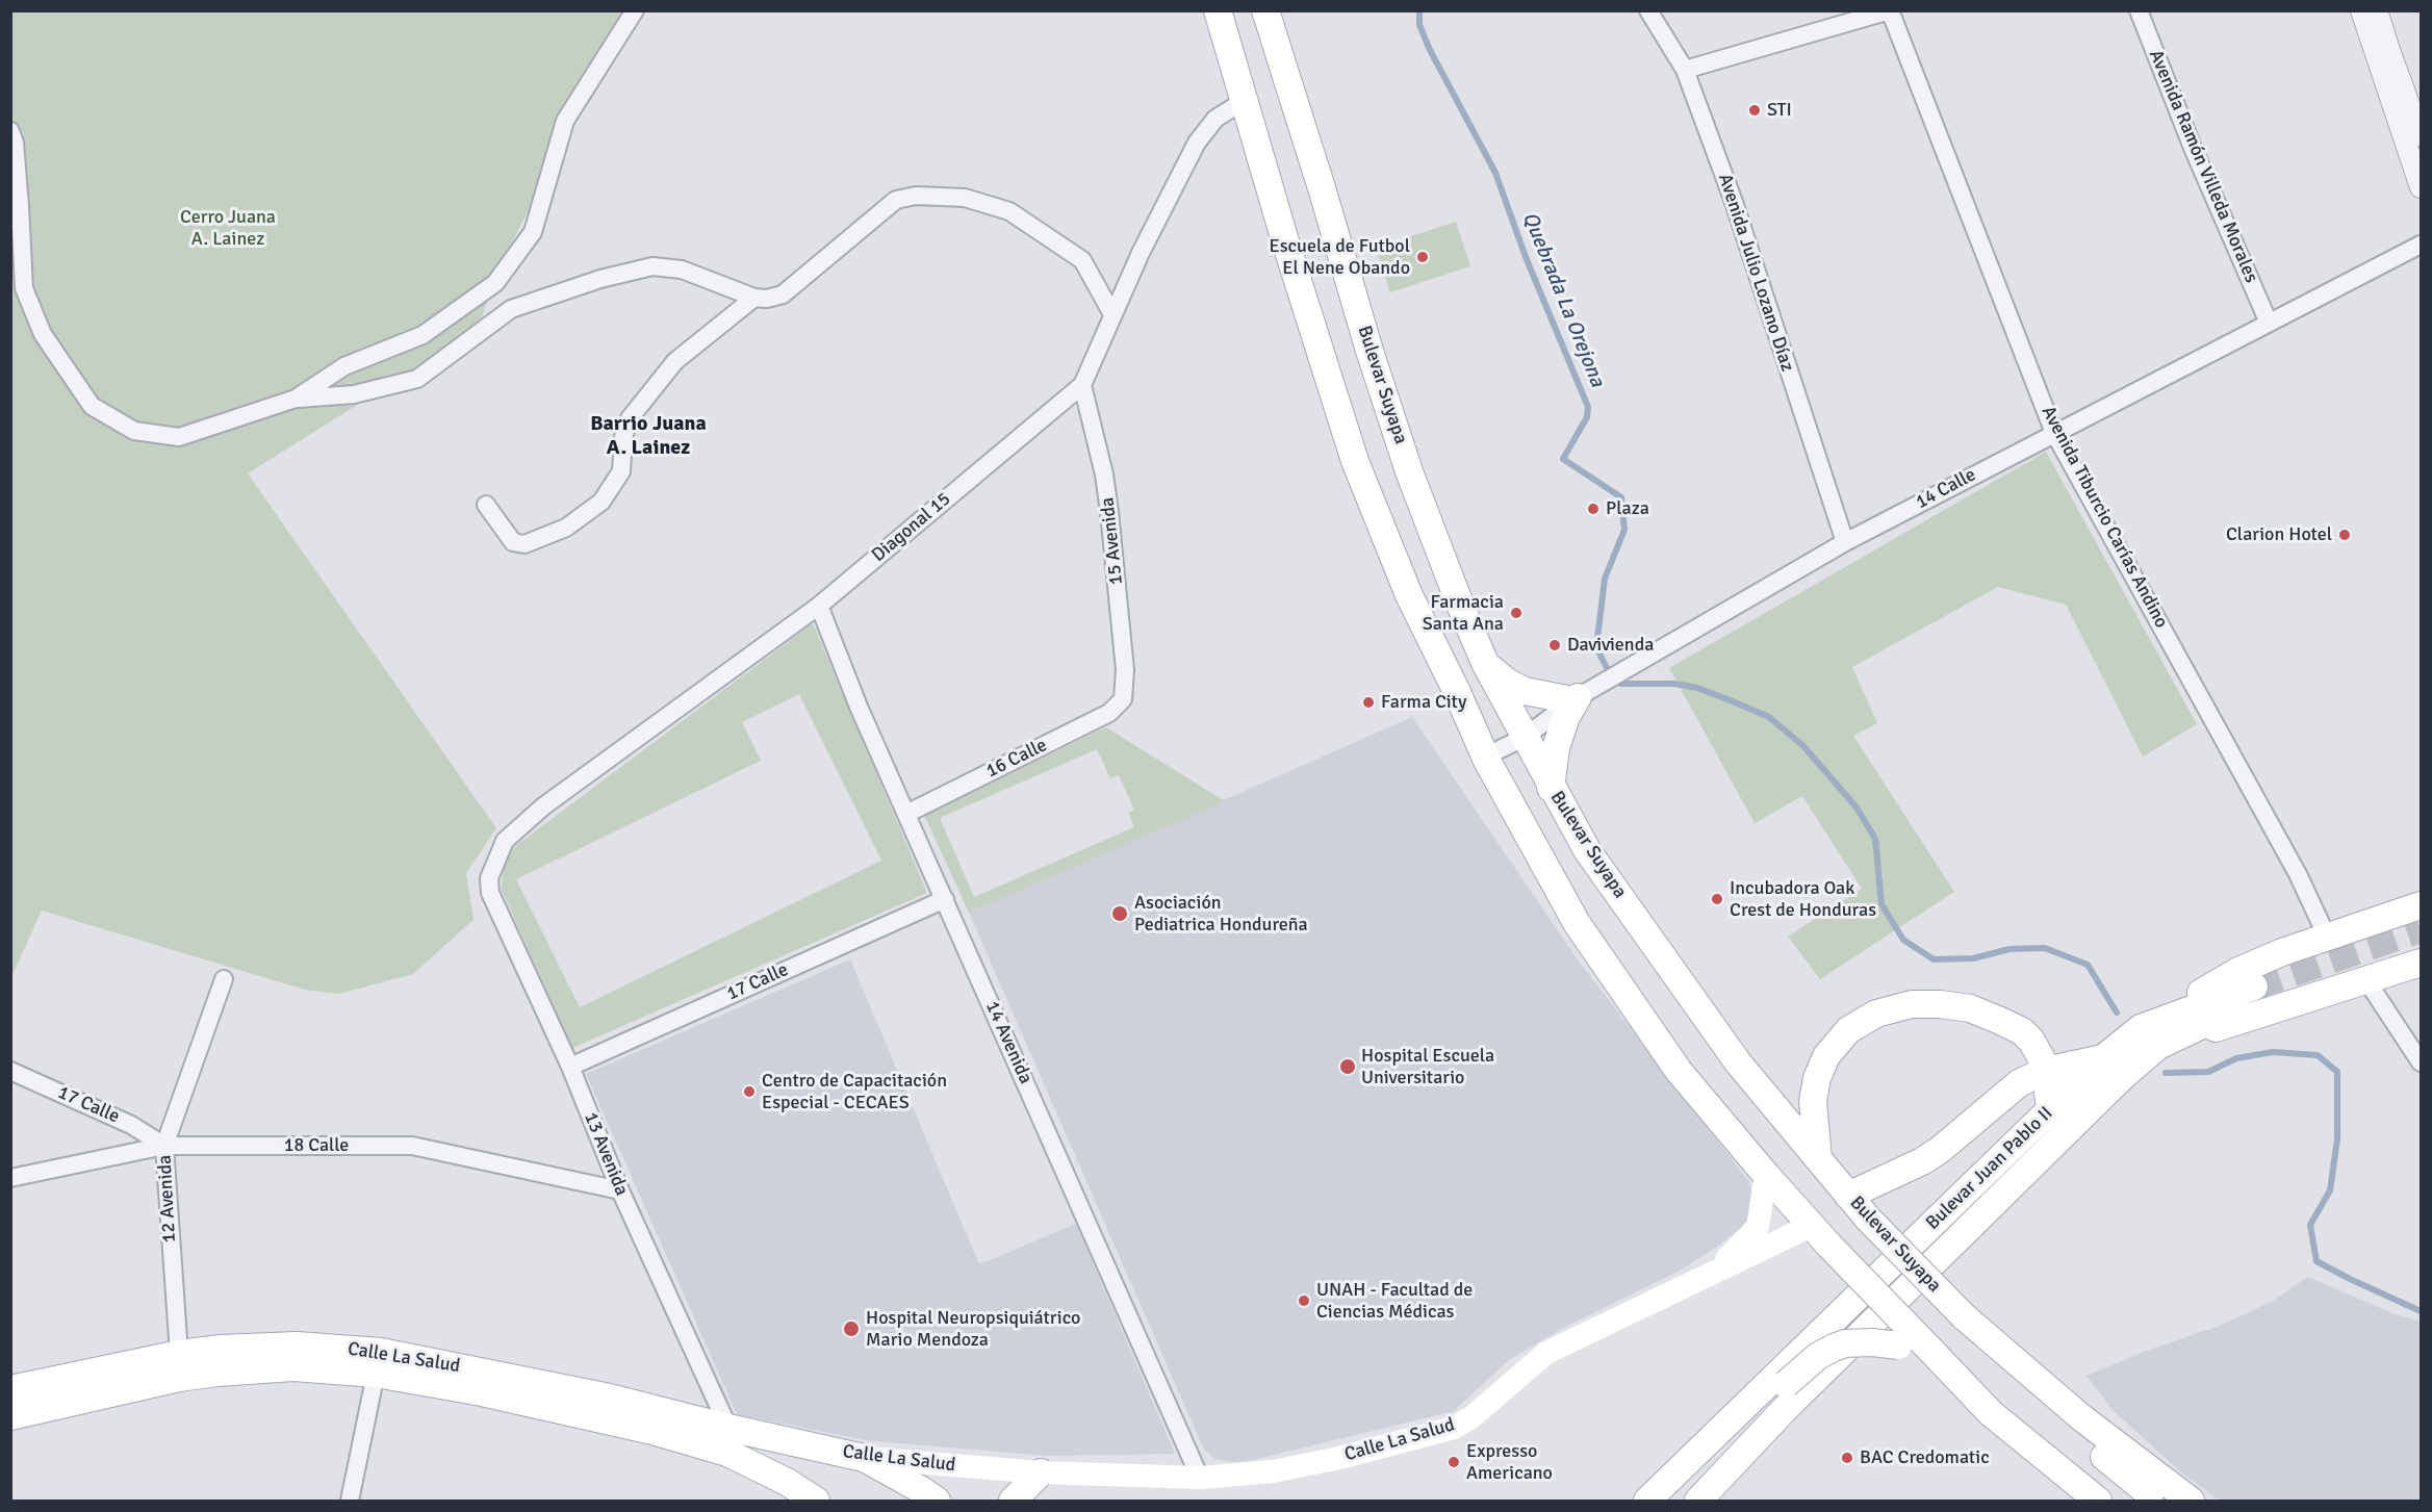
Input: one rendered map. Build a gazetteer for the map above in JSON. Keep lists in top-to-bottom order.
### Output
{
  "streets": {
    "main road": ["Bulevar Suyapa", "Bulevar Juan Pablo II", "Calle La Salud"],
    "street": [
      "Avenida Ramón Villeda Morales",
      "Avenida Julio Lozano Díaz",
      "14 Calle",
      "Avenida Tiburcio Carías Andino",
      "Diagonal 15",
      "15 Avenida",
      "16 Calle",
      "17 Calle",
      "14 Avenida",
      "18 Calle",
      "13 Avenida",
      "12 Avenida"
    ]
  },
  "crossings": [
    ["Avenida Ramón Villeda Morales", "14 Calle"],
    ["Avenida Julio Lozano Díaz", "14 Calle"],
    ["Bulevar Suyapa", "14 Calle"],
    ["14 Calle", "Avenida Tiburcio Carías Andino"],
    ["Diagonal 15", "15 Avenida"],
    ["Diagonal 15", "14 Avenida"],
    ["Diagonal 15", "13 Avenida"],
    ["15 Avenida", "16 Calle"],
    ["16 Calle", "14 Avenida"],
    ["17 Calle", "14 Avenida"],
    ["17 Calle", "18 Calle"],
    ["17 Calle", "13 Avenida"],
    ["17 Calle", "12 Avenida"],
    ["14 Avenida", "Calle La Salud"],
    ["18 Calle", "13 Avenida"],
    ["18 Calle", "12 Avenida"],
    ["13 Avenida", "Calle La Salud"],
    ["12 Avenida", "Calle La Salud"]
  ],
  "districts": ["Barrio Juana A. Lainez"],
  "water": ["Quebrada La Orejona"],
  "parks": ["Cerro Juana A. Lainez"],
  "places": [
    "STI",
    "Escuela de Futbol El Nene Obando",
    "Plaza",
    "Clarion Hotel",
    "Farmacia Santa Ana",
    "Davivienda",
    "Farma City",
    "Incubadora Oak Crest de Honduras",
    "Asociación Pediatrica Hondureña",
    "Hospital Escuela Universitario",
    "Centro de Capacitación Especial - CECAES",
    "UNAH - Facultad de Ciencias Médicas",
    "Hospital Neuropsiquiátrico Mario Mendoza",
    "BAC Credomatic",
    "Expresso Americano"
  ]
}
